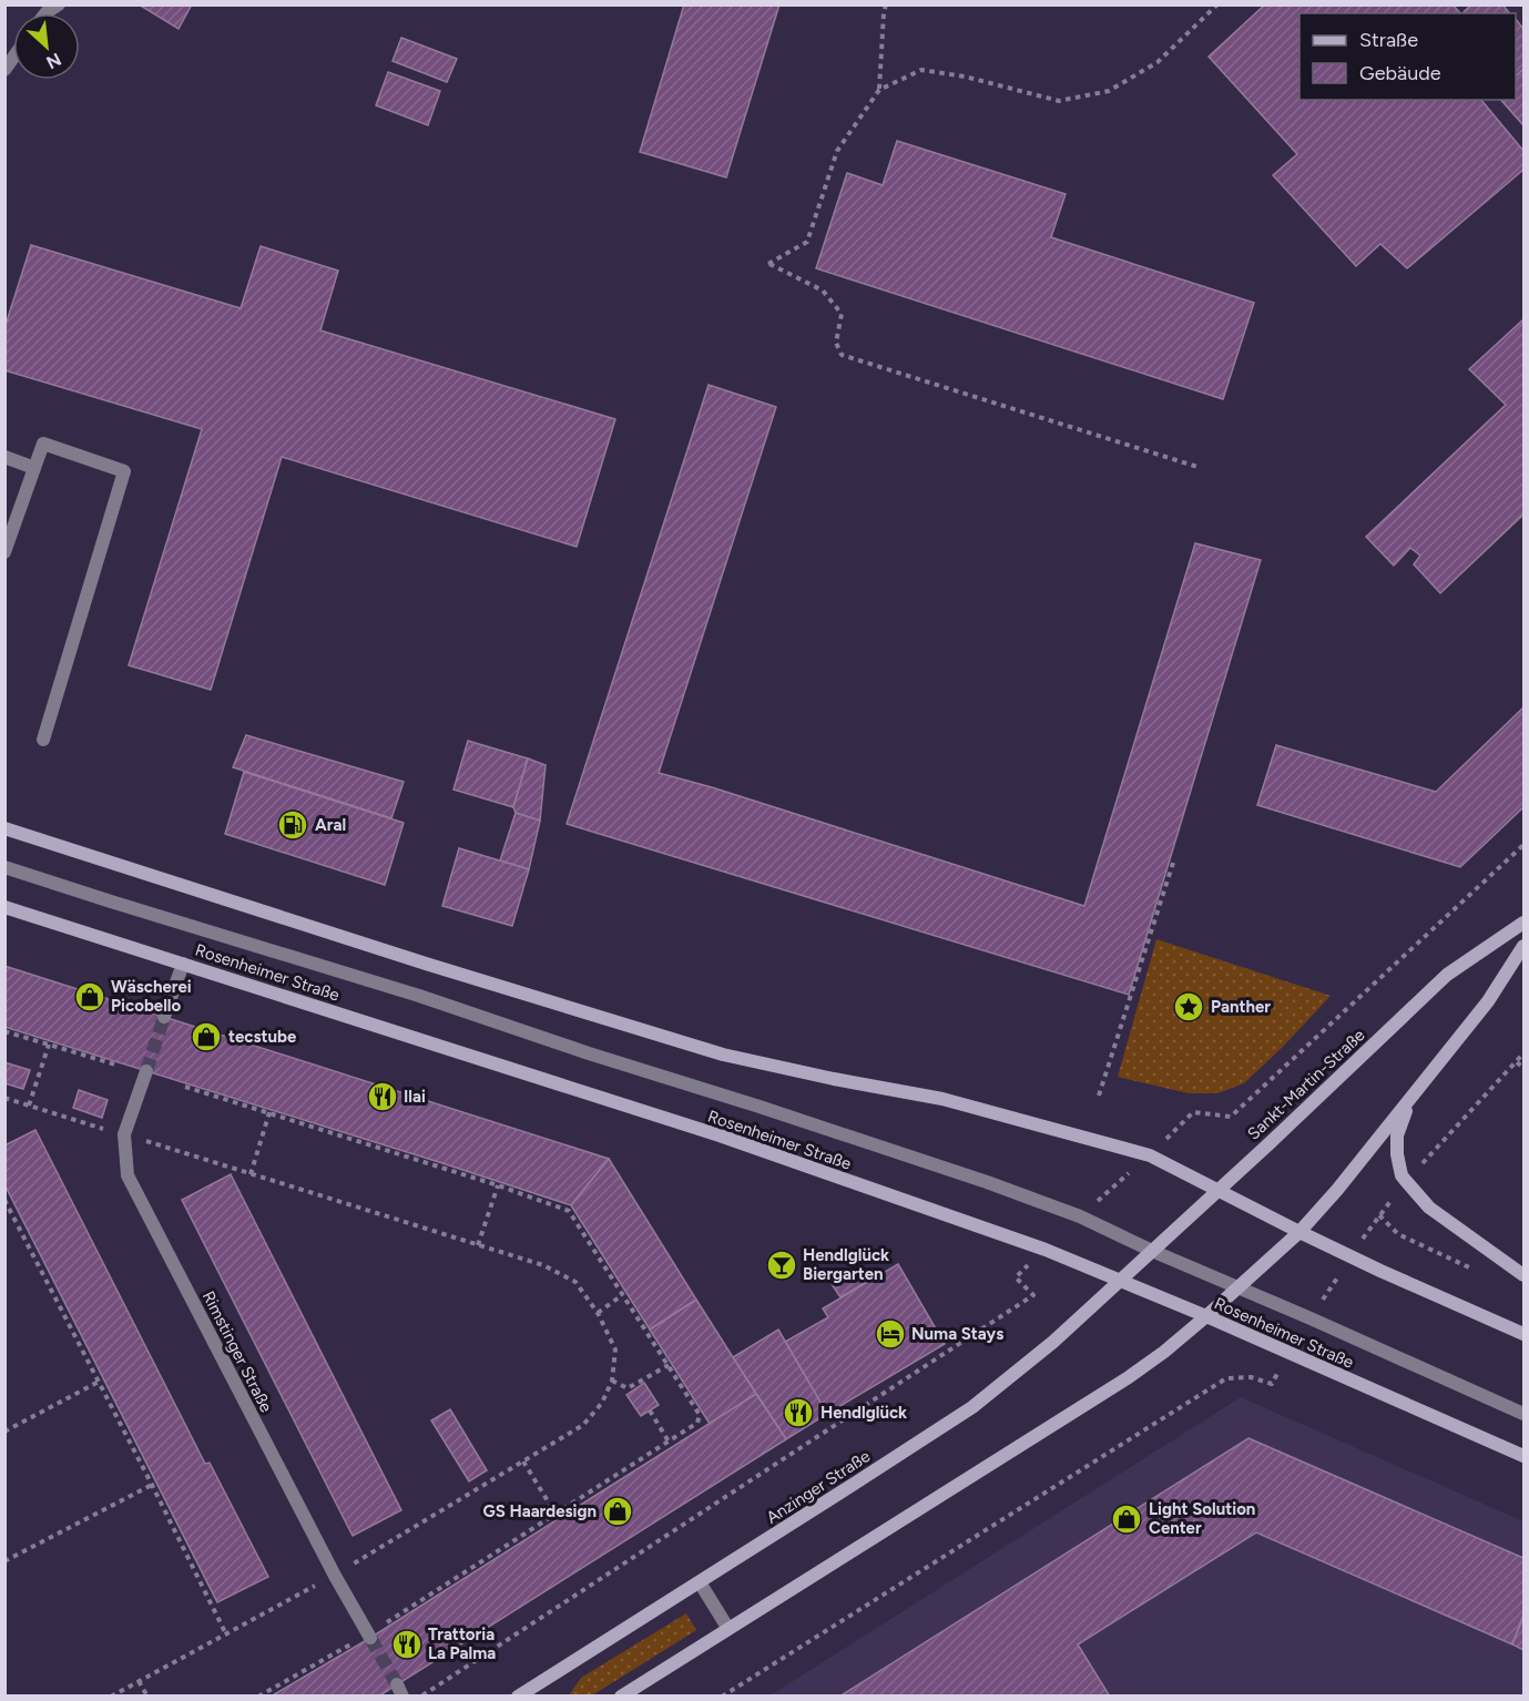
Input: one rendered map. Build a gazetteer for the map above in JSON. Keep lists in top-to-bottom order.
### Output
{
  "streets": {
    "main road": ["Rosenheimer Straße", "Sankt-Martin-Straße", "Anzinger Straße"],
    "street": ["Rimstinger Straße"]
  },
  "crossings": [
    ["Rosenheimer Straße", "Sankt-Martin-Straße"],
    ["Rosenheimer Straße", "Anzinger Straße"],
    ["Sankt-Martin-Straße", "Anzinger Straße"]
  ],
  "places": {
    "fuel station": ["Aral"],
    "shop": [
      "Wäscherei Picobello",
      "tecstube",
      "GS Haardesign",
      "Light Solution Center"
    ],
    "place": ["Panther"],
    "restaurant": ["Ilai", "Hendlglück", "Trattoria La Palma"],
    "bar": ["Hendlglück Biergarten"],
    "hotel": ["Numa Stays"]
  },
  "legend": ["Straße", "Gebäude"],
  "north": "bottom right"
}
